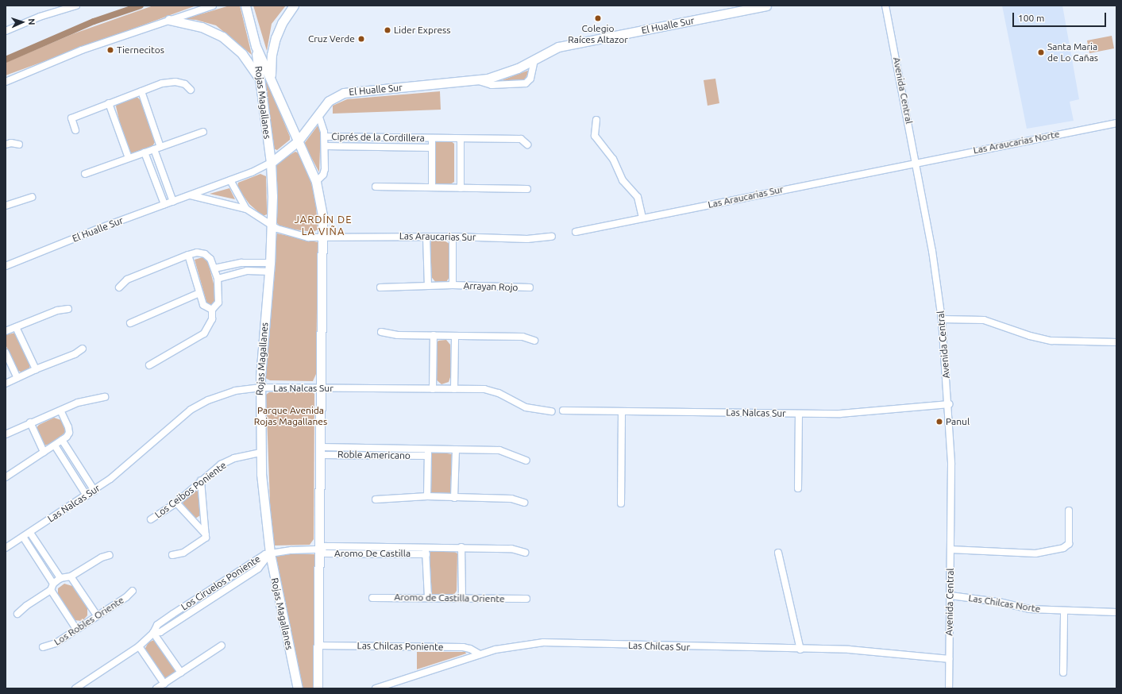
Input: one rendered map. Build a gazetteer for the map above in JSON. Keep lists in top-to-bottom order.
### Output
{
  "streets": {
    "street": [
      "El Hualle Sur",
      "Avenida Central",
      "Rojas Magallanes",
      "Ciprés de la Cordillera",
      "Las Araucarias Norte",
      "Las Araucarias Sur",
      "Arrayan Rojo",
      "Las Nalcas Sur",
      "Roble Americano",
      "Los Ceibos Poniente",
      "Aromo De Castilla",
      "Los Ciruelos Poniente",
      "Aromo de Castilla Oriente",
      "Las Chilcas Norte",
      "Los Robles Oriente",
      "Las Chilcas Poniente",
      "Las Chilcas Sur"
    ]
  },
  "crossings": [
    ["El Hualle Sur", "Rojas Magallanes"],
    ["Avenida Central", "Las Araucarias Norte"],
    ["Avenida Central", "Las Araucarias Sur"],
    ["Avenida Central", "Las Nalcas Sur"],
    ["Avenida Central", "Las Chilcas Norte"],
    ["Avenida Central", "Las Chilcas Sur"],
    ["Rojas Magallanes", "Las Araucarias Sur"],
    ["Rojas Magallanes", "Las Nalcas Sur"],
    ["Rojas Magallanes", "Roble Americano"],
    ["Rojas Magallanes", "Los Ceibos Poniente"],
    ["Rojas Magallanes", "Aromo De Castilla"],
    ["Rojas Magallanes", "Los Ciruelos Poniente"],
    ["Rojas Magallanes", "Las Chilcas Poniente"],
    ["Las Araucarias Norte", "Las Araucarias Sur"],
    ["Las Araucarias Sur", "Arrayan Rojo"],
    ["Aromo De Castilla", "Los Ciruelos Poniente"],
    ["Las Chilcas Poniente", "Las Chilcas Sur"]
  ],
  "districts": ["JARDÍN DE LA VIÑA"],
  "parks": ["Parque Avenida Rojas Magallanes"],
  "places": [
    "Colegio Raíces Altazor",
    "Lider Express",
    "Cruz Verde",
    "Tiernecitos",
    "Santa Maria de Lo Cañas",
    "Panul"
  ],
  "scale_bar": "100 m",
  "north": "right"
}
